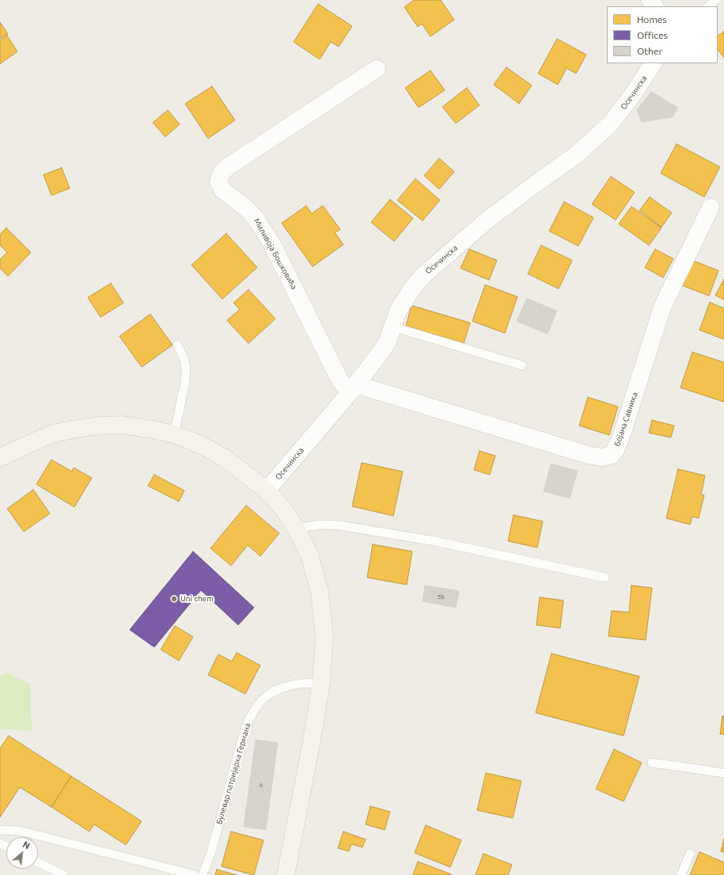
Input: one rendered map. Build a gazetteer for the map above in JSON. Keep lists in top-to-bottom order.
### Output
{
  "streets": {
    "street": ["Осечинска", "Миливоја Бошковића", "Бојана Савника"],
    "lane": ["Булевар патријарха Германа"]
  },
  "crossings": [
    ["Осечинска", "Миливоја Бошковића"],
    ["Осечинска", "Бојана Савника"],
    ["Миливоја Бошковића", "Бојана Савника"]
  ],
  "places": ["Uni chem"],
  "house_numbers": ["5b", "6"],
  "legend": ["Homes", "Offices", "Other"],
  "north": "top right"
}
